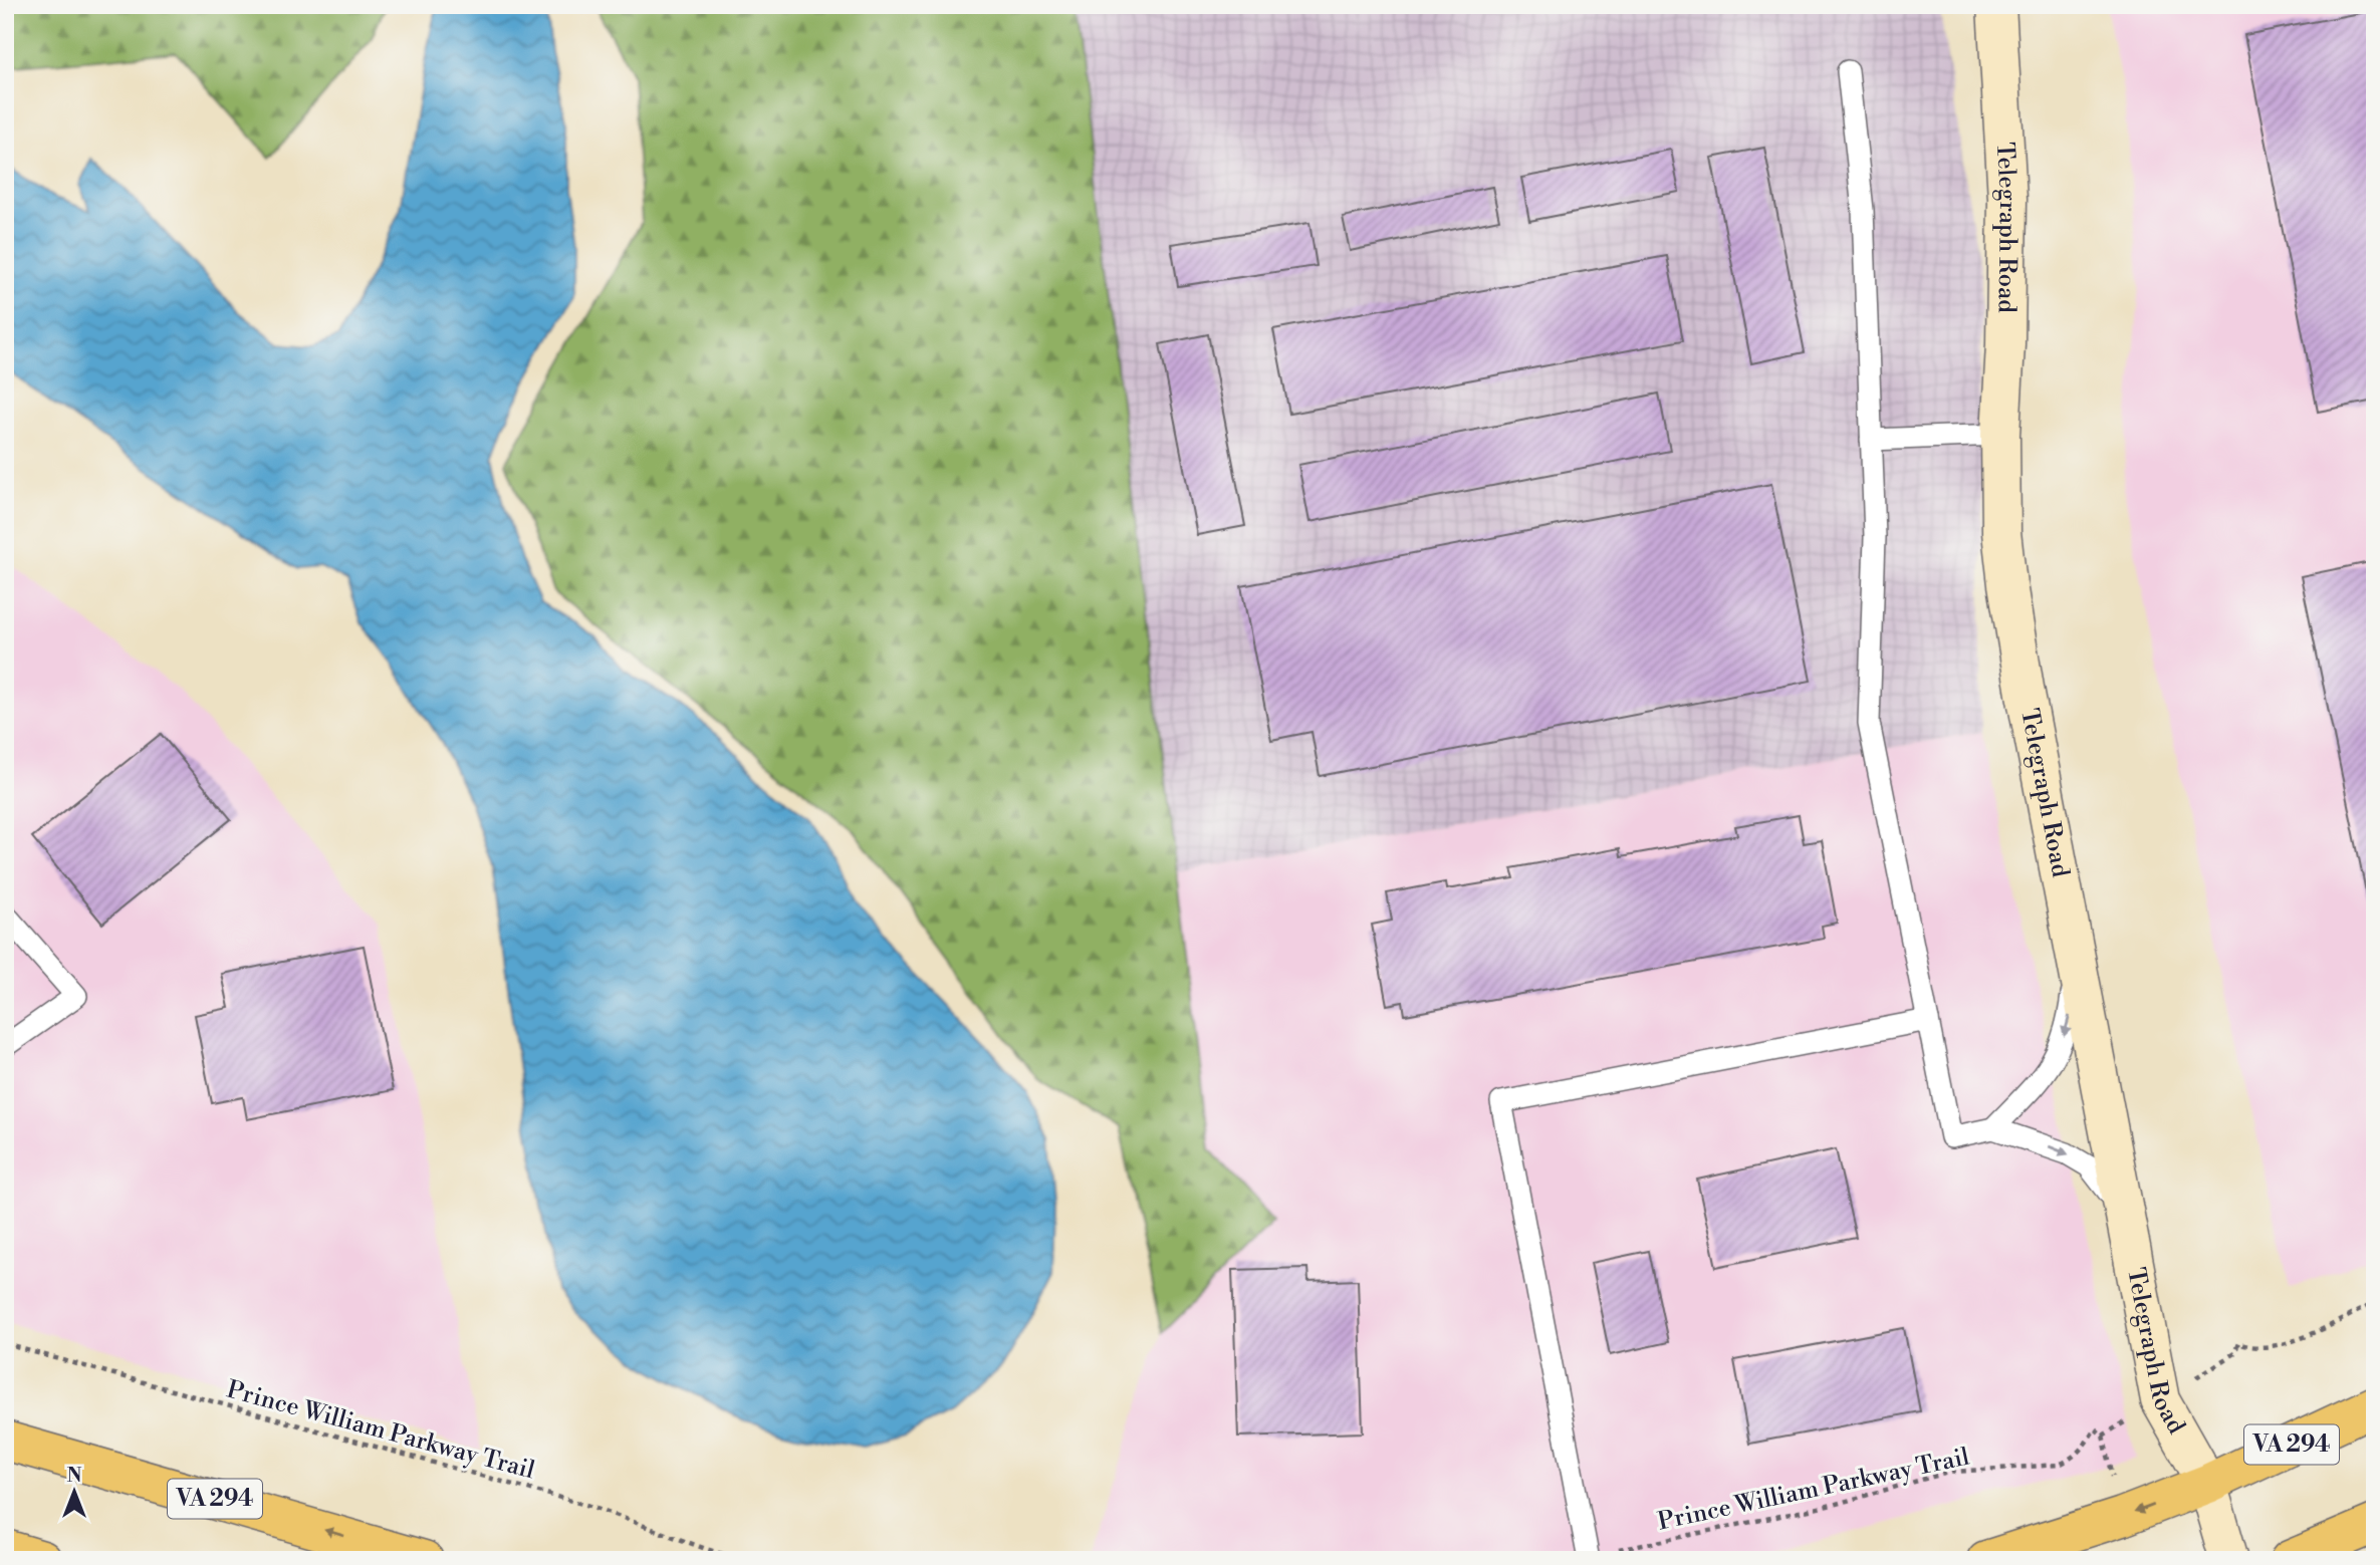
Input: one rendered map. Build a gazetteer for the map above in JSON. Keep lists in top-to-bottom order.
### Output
{
  "streets": {
    "highway": ["VA 294"],
    "main road": ["Telegraph Road"],
    "path": ["Prince William Parkway Trail"]
  },
  "crossings": [
    ["Telegraph Road", "VA 294"]
  ],
  "north": "top"
}
